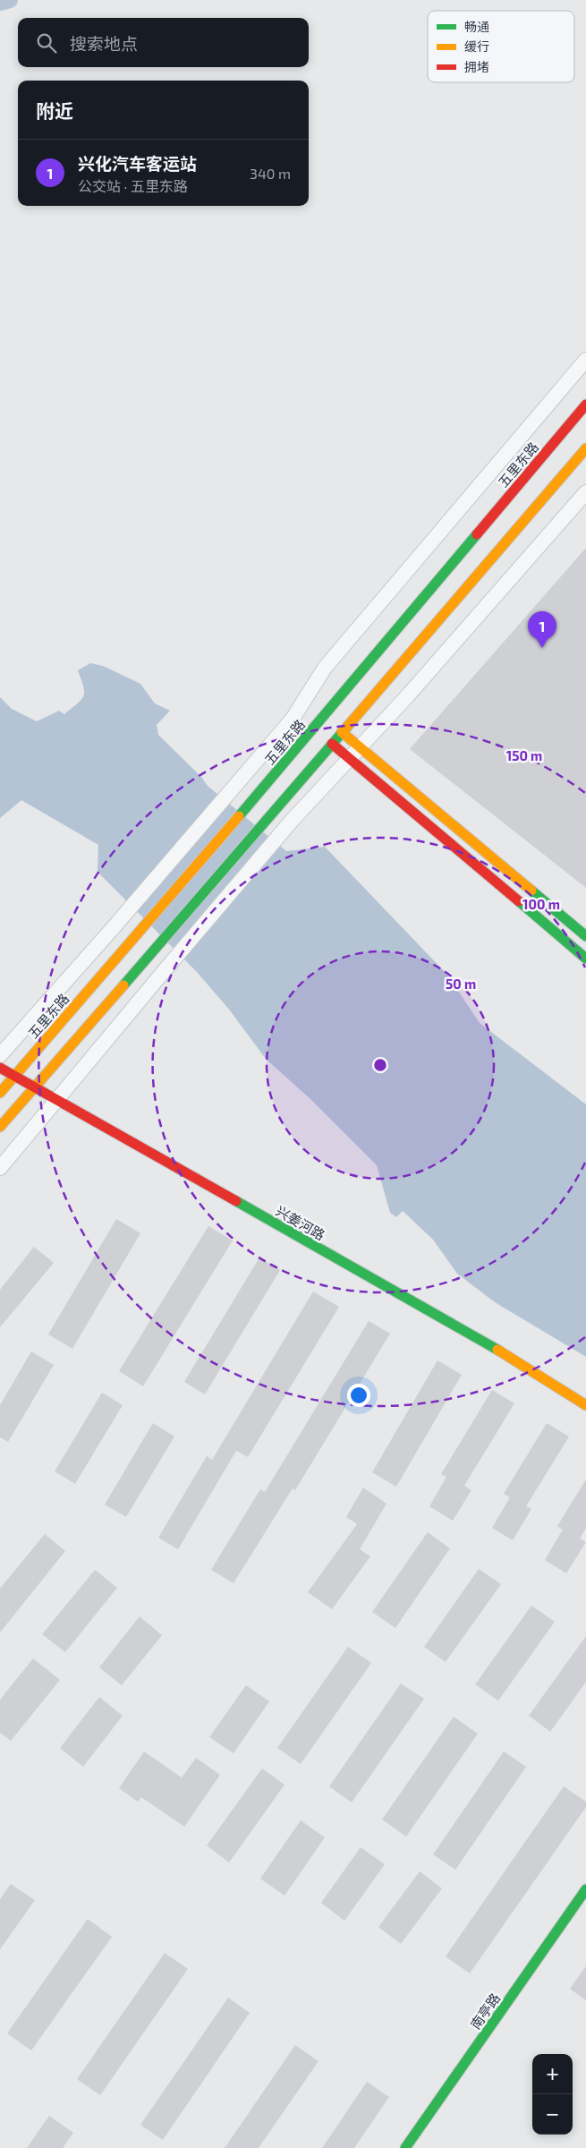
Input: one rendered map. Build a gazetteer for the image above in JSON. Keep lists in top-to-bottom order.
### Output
{
  "streets": {
    "main road": ["五里东路", "兴姜河路", "南亭路"]
  },
  "crossings": [
    ["五里东路", "兴姜河路"]
  ],
  "legend": ["畅通", "缓行", "拥堵"],
  "page": {
    "search": "搜索地点",
    "heading": "附近",
    "list": [
      {
        "mark": "1",
        "name": "兴化汽车客运站",
        "note": "公交站 · 五里东路",
        "value": "340 m"
      }
    ],
    "pins": "1",
    "map_buttons": ["+", "−"]
  },
  "rings": ["150 m", "100 m", "50 m"]
}
